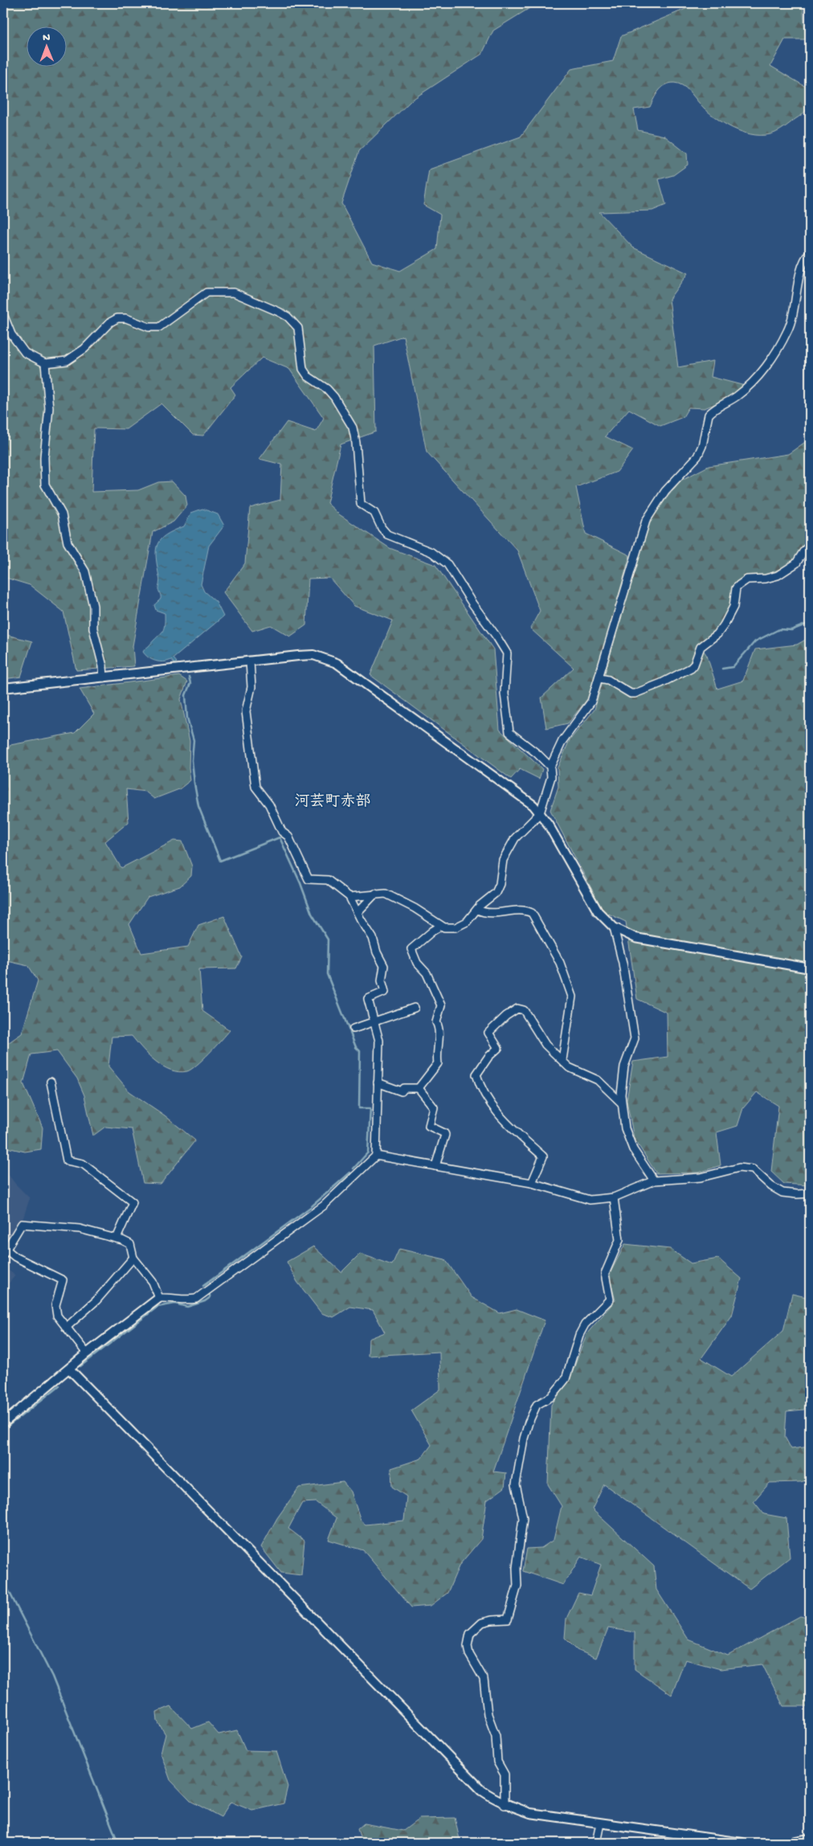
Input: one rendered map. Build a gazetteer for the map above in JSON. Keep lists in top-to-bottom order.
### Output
{
  "districts": ["河芸町赤部"],
  "north": "top"
}
